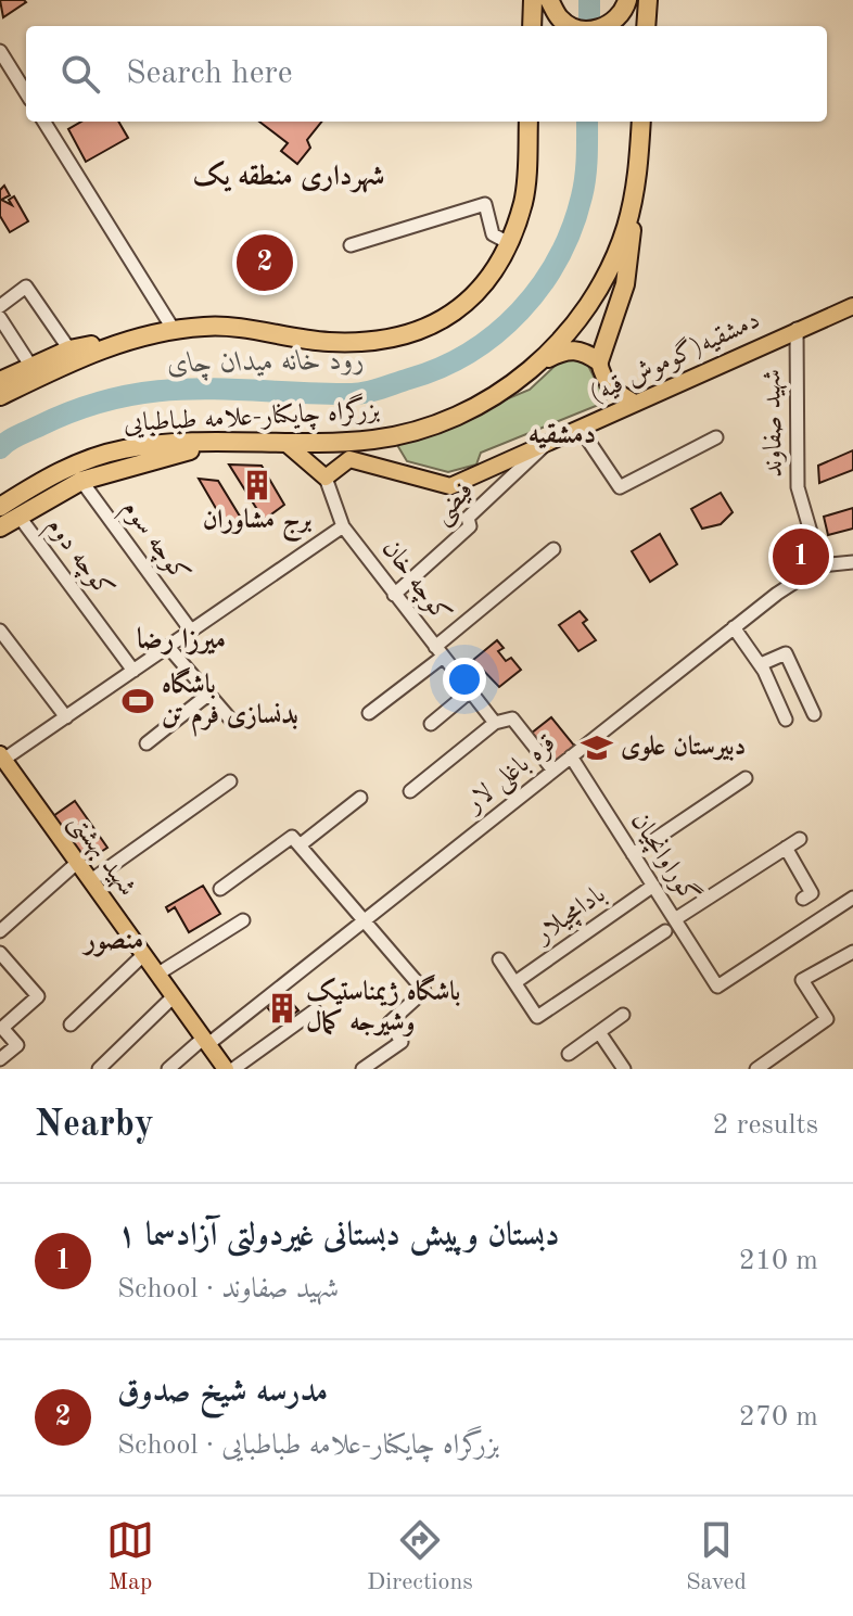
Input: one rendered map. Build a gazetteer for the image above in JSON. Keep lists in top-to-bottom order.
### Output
{
  "streets": {
    "highway": ["بزرگراه چایکنار-علامه طباطبایی"],
    "main road": ["دمشقیه(گوموش قیه)", "شهید بهشتى"],
    "street": [
      "شهید صفاوند",
      "فیضی",
      "کوچه سوم",
      "کوچه دوم",
      "کوچه خان",
      "قره باغلی لار",
      "گوراوانچیان",
      "بادامچیلار"
    ]
  },
  "crossings": [
    ["دمشقیه(گوموش قیه)", "شهید صفاوند"],
    ["دمشقیه(گوموش قیه)", "فیضی"],
    ["دمشقیه(گوموش قیه)", "کوچه خان"],
    ["شهید صفاوند", "قره باغلی لار"],
    ["فیضی", "کوچه خان"],
    ["کوچه خان", "قره باغلی لار"],
    ["قره باغلی لار", "شهید بهشتى"],
    ["قره باغلی لار", "گوراوانچیان"],
    ["گوراوانچیان", "بادامچیلار"]
  ],
  "districts": [
    "شهرداری منطقه یک",
    "دمشقیه",
    "میرزا رضا",
    "منصور"
  ],
  "water": ["رود خانه میدان چای"],
  "places": {
    "building": ["برج مشاوران", "باشگاه ژیمناستیک وشیرجه کمال"],
    "sports": ["باشگاه بدنسازی فرم تن"],
    "school or university": ["دبیرستان علوی"]
  },
  "page": {
    "search": "Search here",
    "pins": ["2", "1"],
    "heading": ["Nearby", "2 results"],
    "list": [
      {
        "mark": "1",
        "name": "دبستان وپیش دبستانی غیردولتی آزادسما ۱",
        "note": "School · شهید صفاوند",
        "value": "210 m"
      },
      {
        "mark": "2",
        "name": "مدرسه شیخ صدوق",
        "note": "School · بزرگراه چایکنار-علامه طباطبایی",
        "value": "270 m"
      }
    ],
    "nav": ["Map", "Directions", "Saved"]
  }
}
